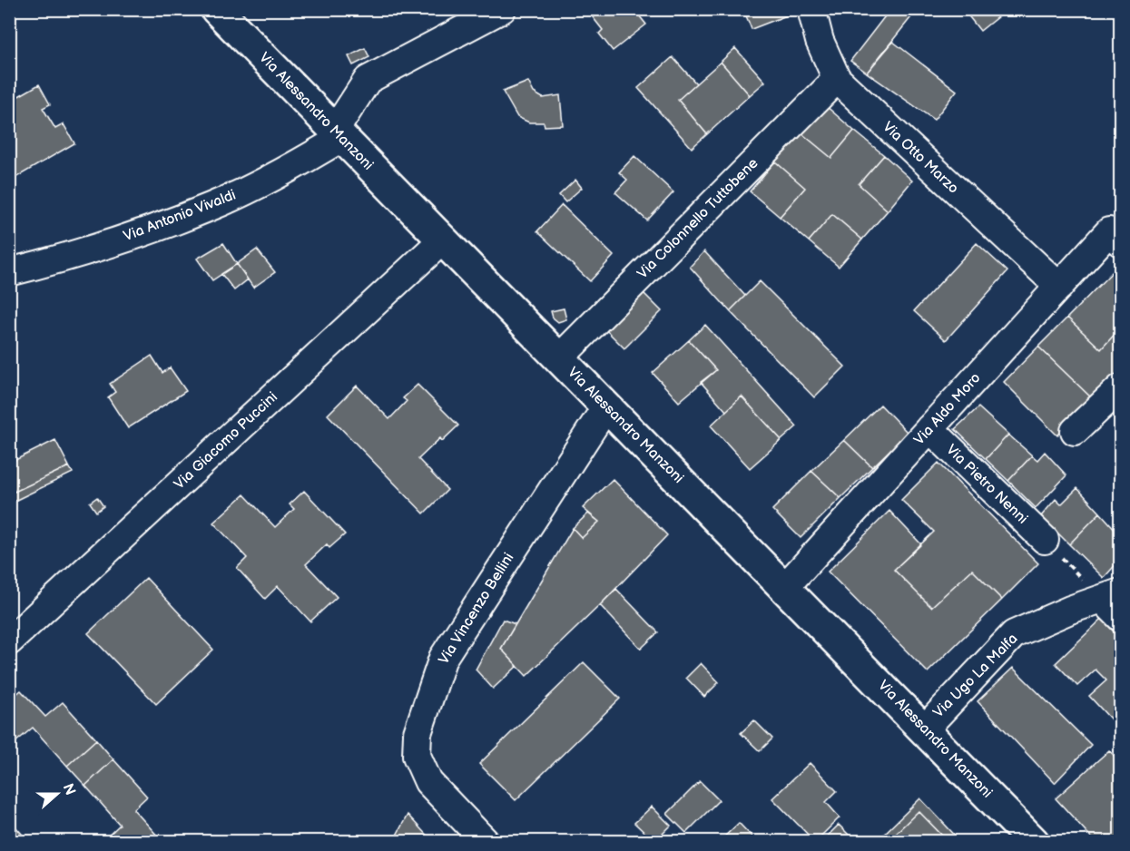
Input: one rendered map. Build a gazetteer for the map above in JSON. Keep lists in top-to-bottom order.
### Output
{
  "streets": {
    "main road": ["Via Alessandro Manzoni"],
    "street": [
      "Via Otto Marzo",
      "Via Antonio Vivaldi",
      "Via Colonnello Tuttobene",
      "Via Aldo Moro",
      "Via Giacomo Puccini",
      "Via Pietro Nenni",
      "Via Vincenzo Bellini",
      "Via Ugo La Malfa"
    ]
  },
  "crossings": [
    ["Via Alessandro Manzoni", "Via Antonio Vivaldi"],
    ["Via Alessandro Manzoni", "Via Colonnello Tuttobene"],
    ["Via Alessandro Manzoni", "Via Aldo Moro"],
    ["Via Alessandro Manzoni", "Via Giacomo Puccini"],
    ["Via Alessandro Manzoni", "Via Vincenzo Bellini"],
    ["Via Alessandro Manzoni", "Via Ugo La Malfa"],
    ["Via Otto Marzo", "Via Colonnello Tuttobene"],
    ["Via Otto Marzo", "Via Aldo Moro"],
    ["Via Aldo Moro", "Via Pietro Nenni"]
  ],
  "north": "right"
}
